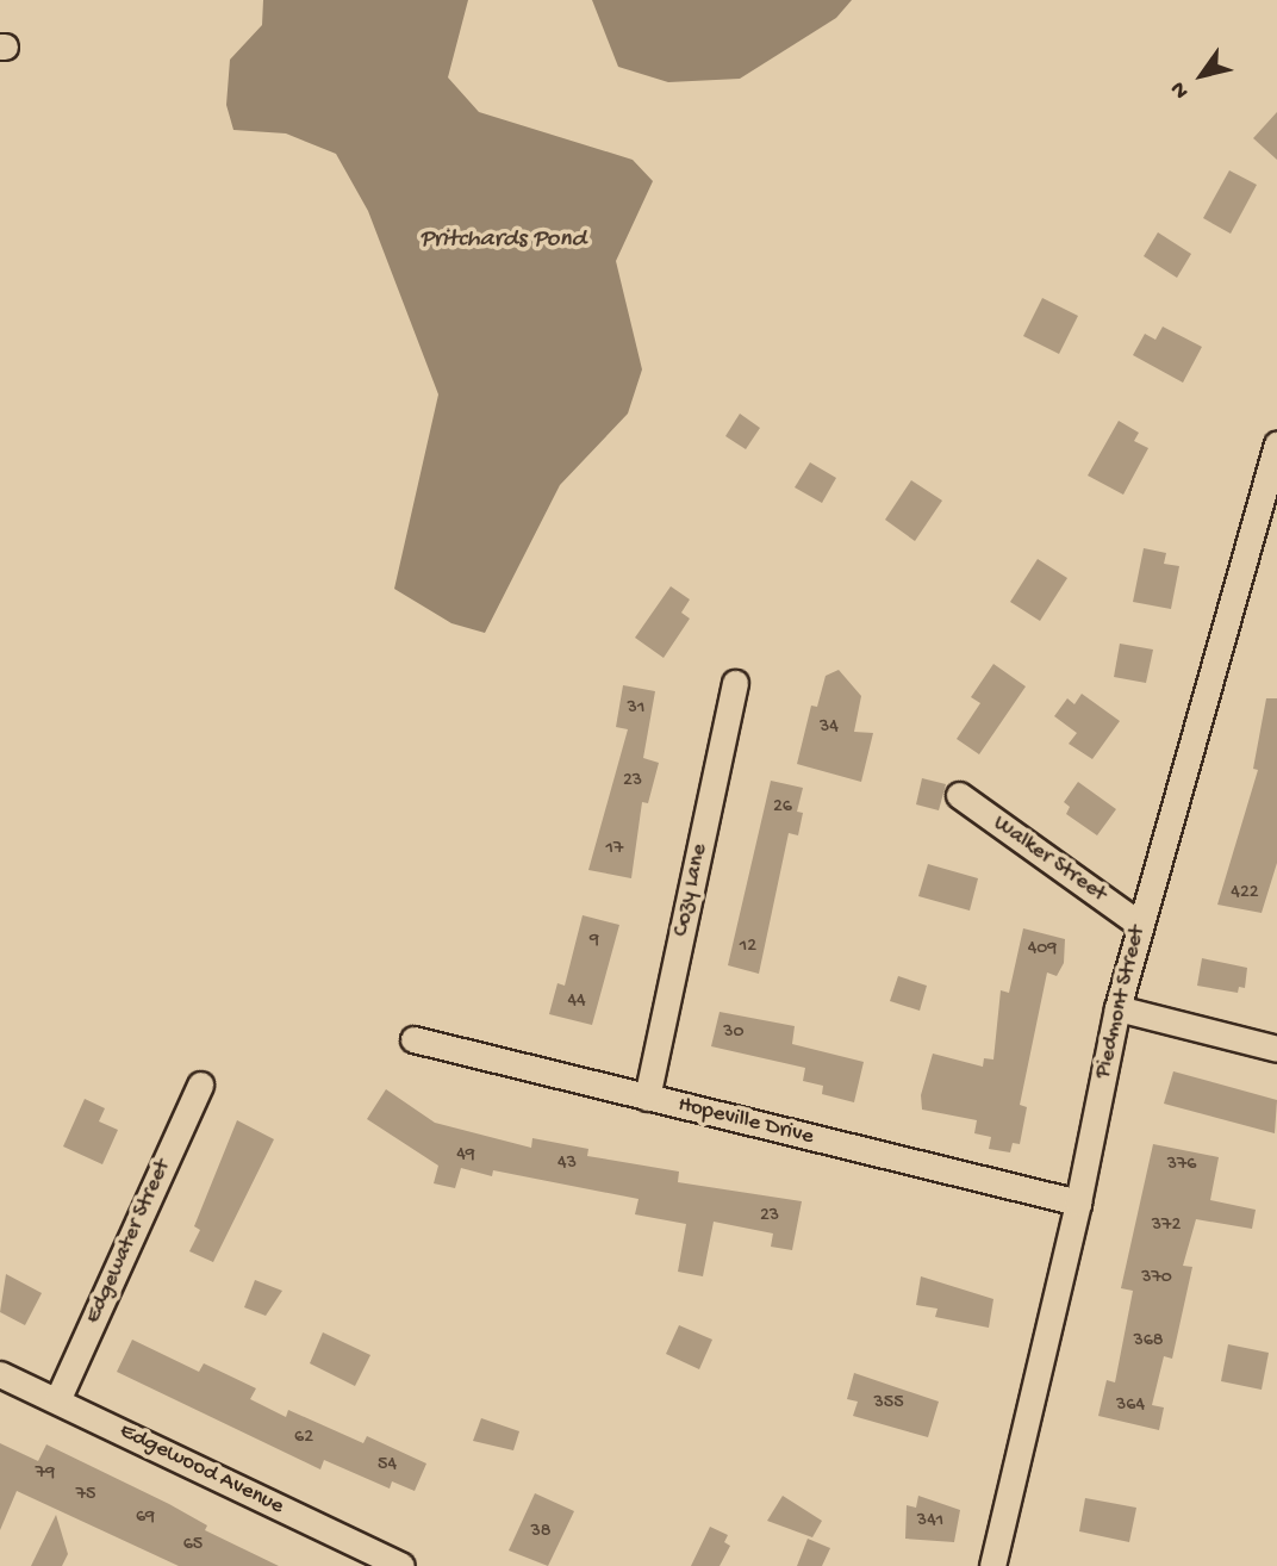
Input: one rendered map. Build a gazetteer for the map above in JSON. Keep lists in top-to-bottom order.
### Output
{
  "streets": {
    "street": [
      "Walker Street",
      "Cozy Lane",
      "Piedmont Street",
      "Hopeville Drive",
      "Edgewater Street",
      "Edgewood Avenue"
    ]
  },
  "crossings": [
    ["Walker Street", "Piedmont Street"],
    ["Cozy Lane", "Hopeville Drive"],
    ["Piedmont Street", "Hopeville Drive"],
    ["Edgewater Street", "Edgewood Avenue"]
  ],
  "water": ["Pritchards Pond"],
  "house_numbers": [
    "31",
    "34",
    "23",
    "26",
    "17",
    "422",
    "9",
    "12",
    "409",
    "44",
    "30",
    "49",
    "43",
    "376",
    "23",
    "372",
    "370",
    "368",
    "355",
    "364",
    "62",
    "54",
    "79",
    "75",
    "69",
    "341",
    "38",
    "65"
  ],
  "north": "bottom left"
}
